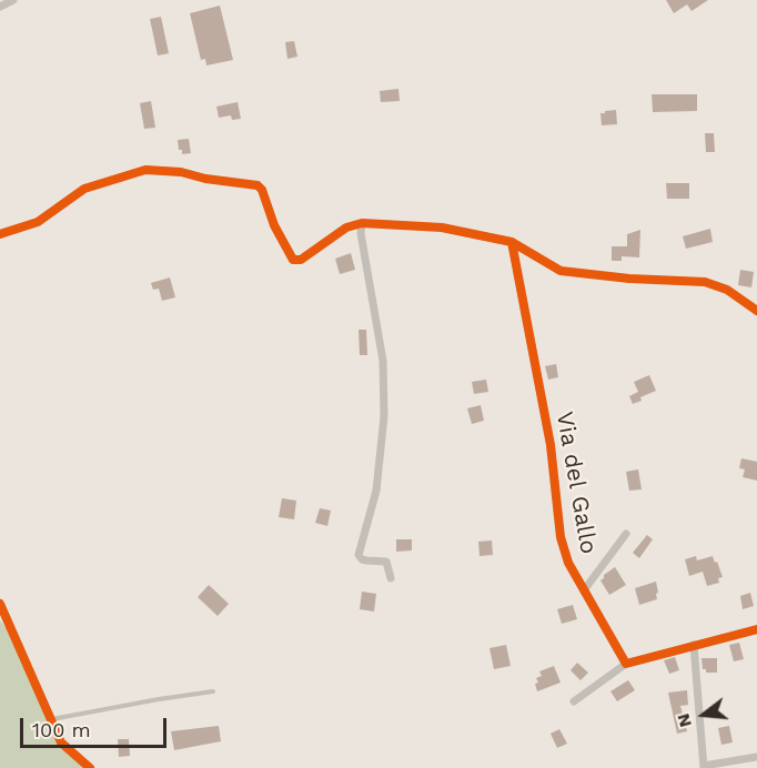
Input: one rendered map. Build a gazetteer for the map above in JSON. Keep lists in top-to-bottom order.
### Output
{
  "streets": {
    "street": ["Via del Gallo"]
  },
  "scale_bar": "100 m",
  "north": "left"
}
